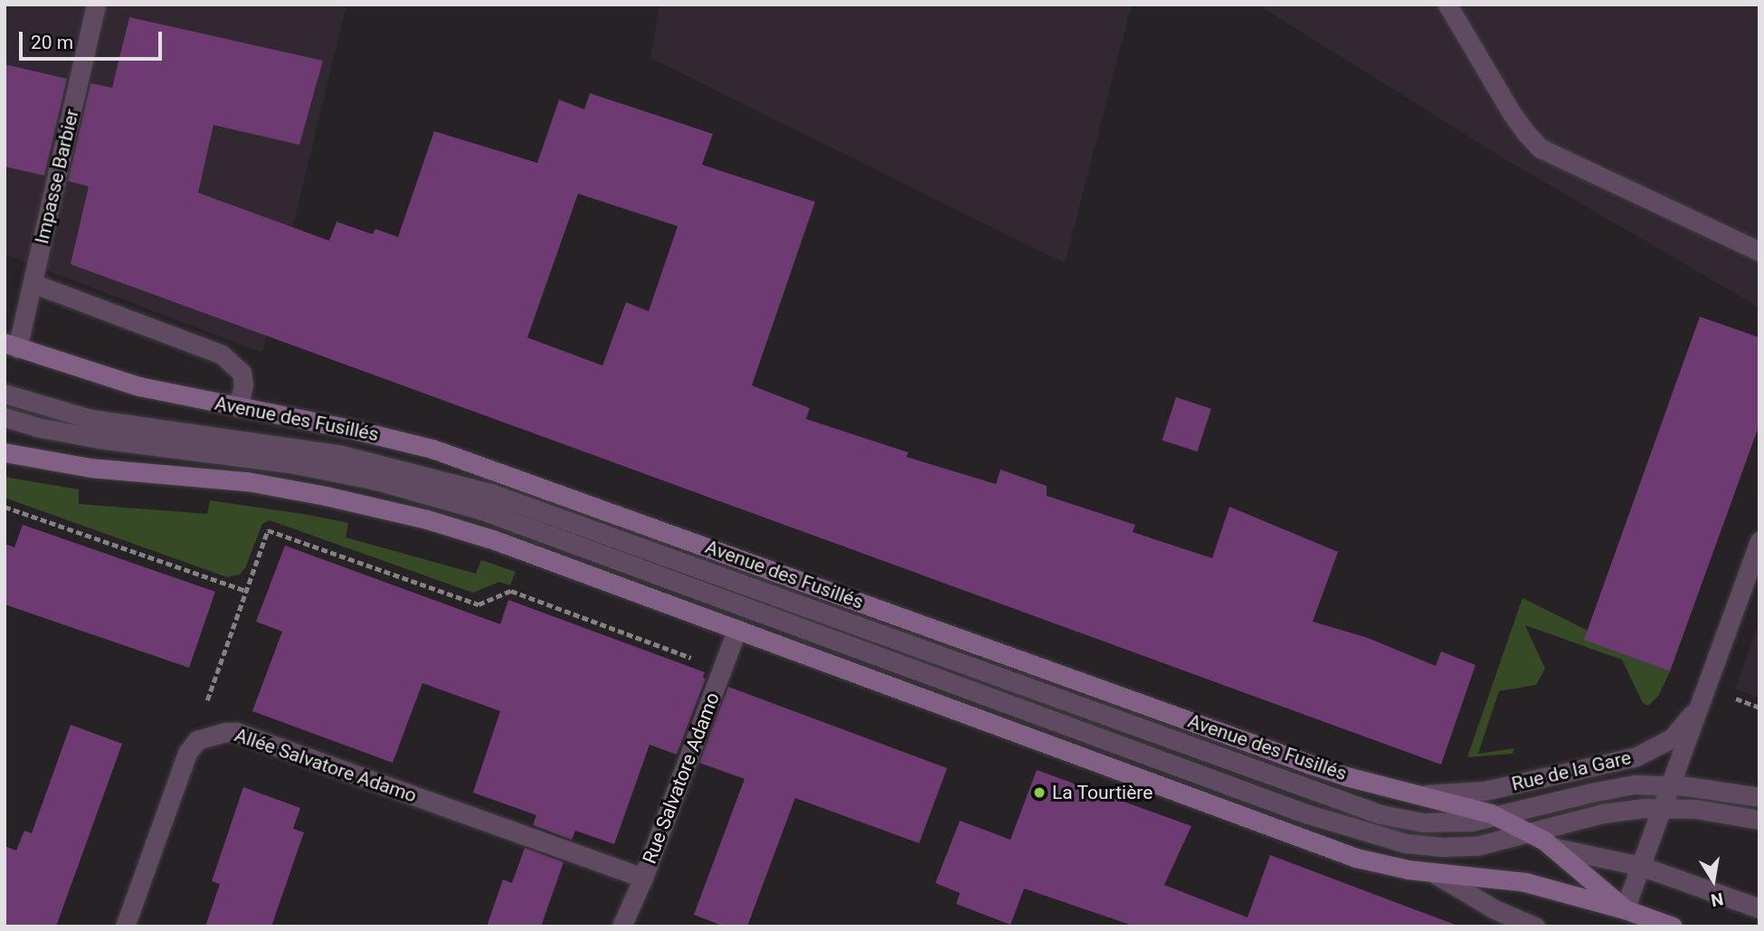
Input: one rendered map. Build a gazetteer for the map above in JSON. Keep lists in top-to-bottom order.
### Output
{
  "streets": {
    "main road": ["Avenue des Fusillés"],
    "street": [
      "Impasse Barbier",
      "Allée Salvatore Adamo",
      "Rue de la Gare",
      "Rue Salvatore Adamo"
    ]
  },
  "crossings": [
    ["Impasse Barbier", "Avenue des Fusillés"],
    ["Avenue des Fusillés", "Rue de la Gare"],
    ["Allée Salvatore Adamo", "Rue Salvatore Adamo"]
  ],
  "places": ["La Tourtière"],
  "scale_bar": "20 m",
  "north": "bottom"
}
